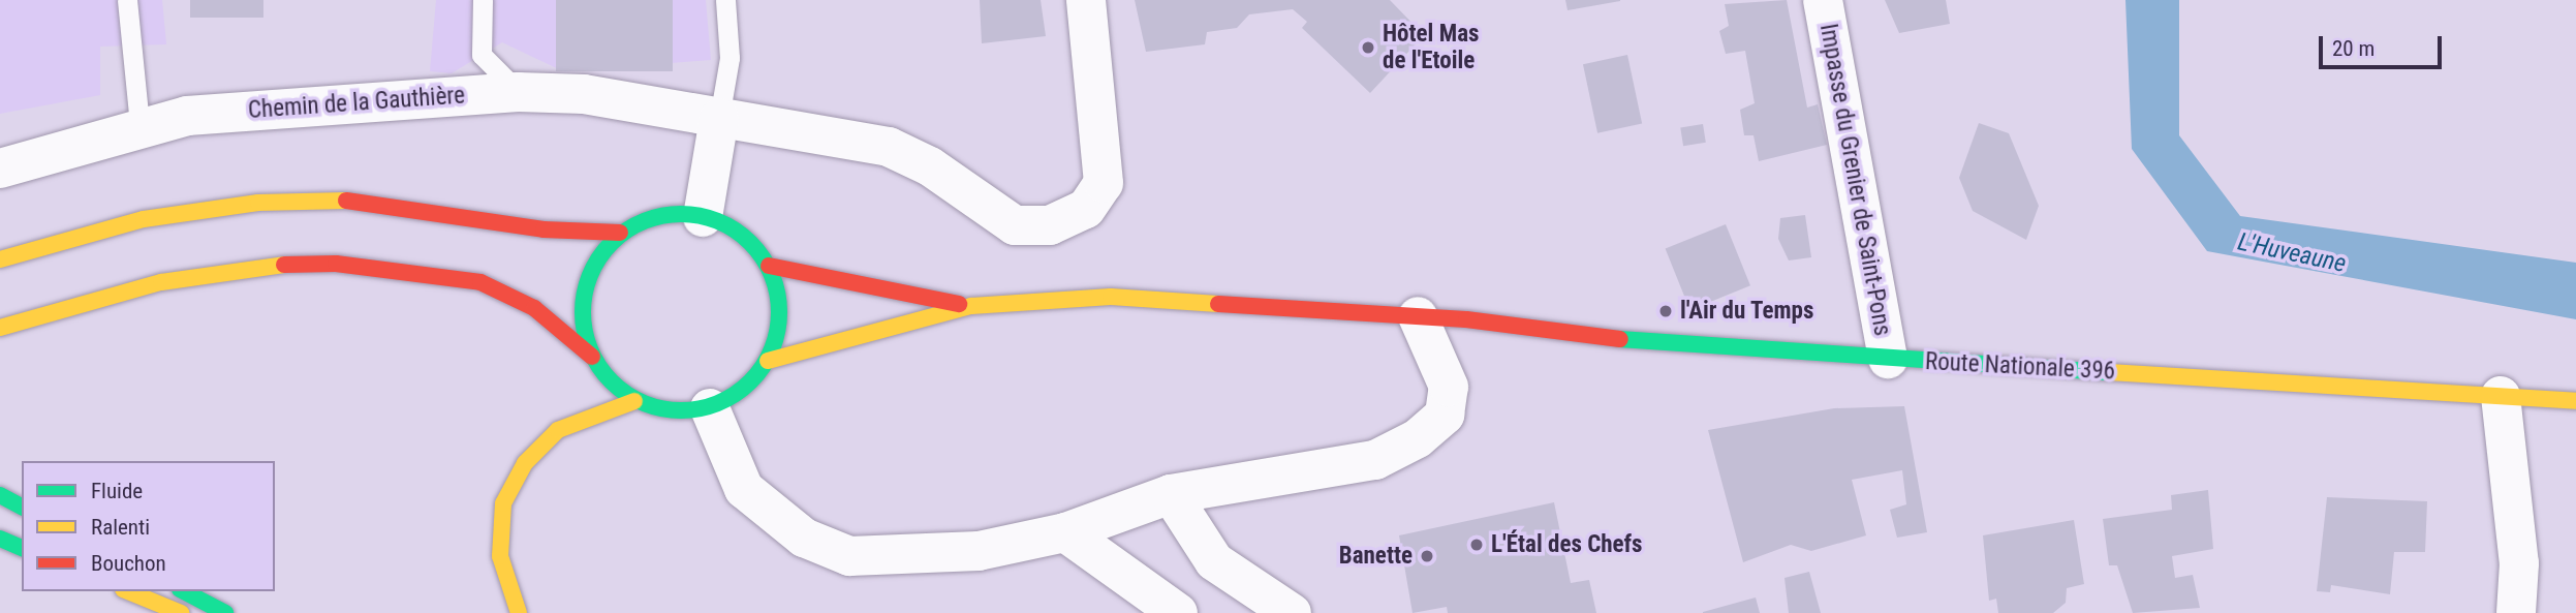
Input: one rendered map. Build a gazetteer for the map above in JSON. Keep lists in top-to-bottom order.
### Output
{
  "streets": {
    "main road": ["Route Nationale 396"],
    "street": ["Chemin de la Gauthière", "Impasse du Grenier de Saint-Pons"]
  },
  "crossings": [
    ["Impasse du Grenier de Saint-Pons", "Route Nationale 396"]
  ],
  "water": ["L'Huveaune"],
  "places": [
    "Hôtel Mas de l'Etoile",
    "l'Air du Temps",
    "L'Étal des Chefs",
    "Banette"
  ],
  "legend": ["Fluide", "Ralenti", "Bouchon"],
  "scale_bar": "20 m"
}
